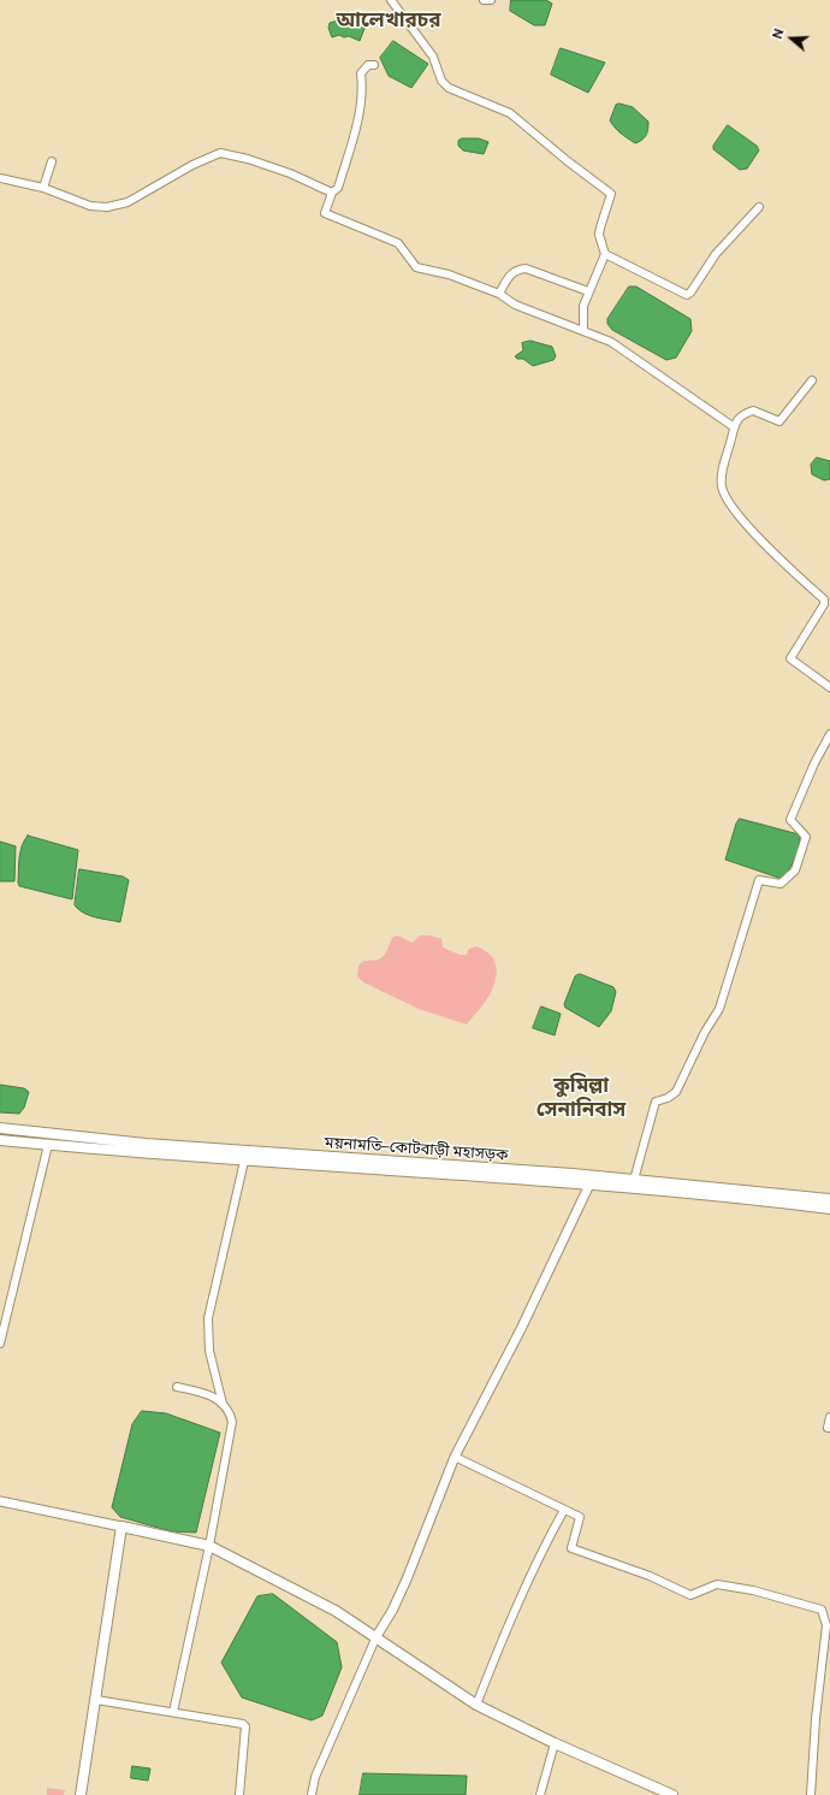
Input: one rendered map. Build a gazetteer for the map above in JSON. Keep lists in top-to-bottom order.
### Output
{
  "streets": {
    "main road": ["ময়নামতি–কোটবাড়ী মহাসড়ক"]
  },
  "districts": ["আলেখারচর", "কুমিল্লা সেনানিবাস"],
  "north": "left"
}
